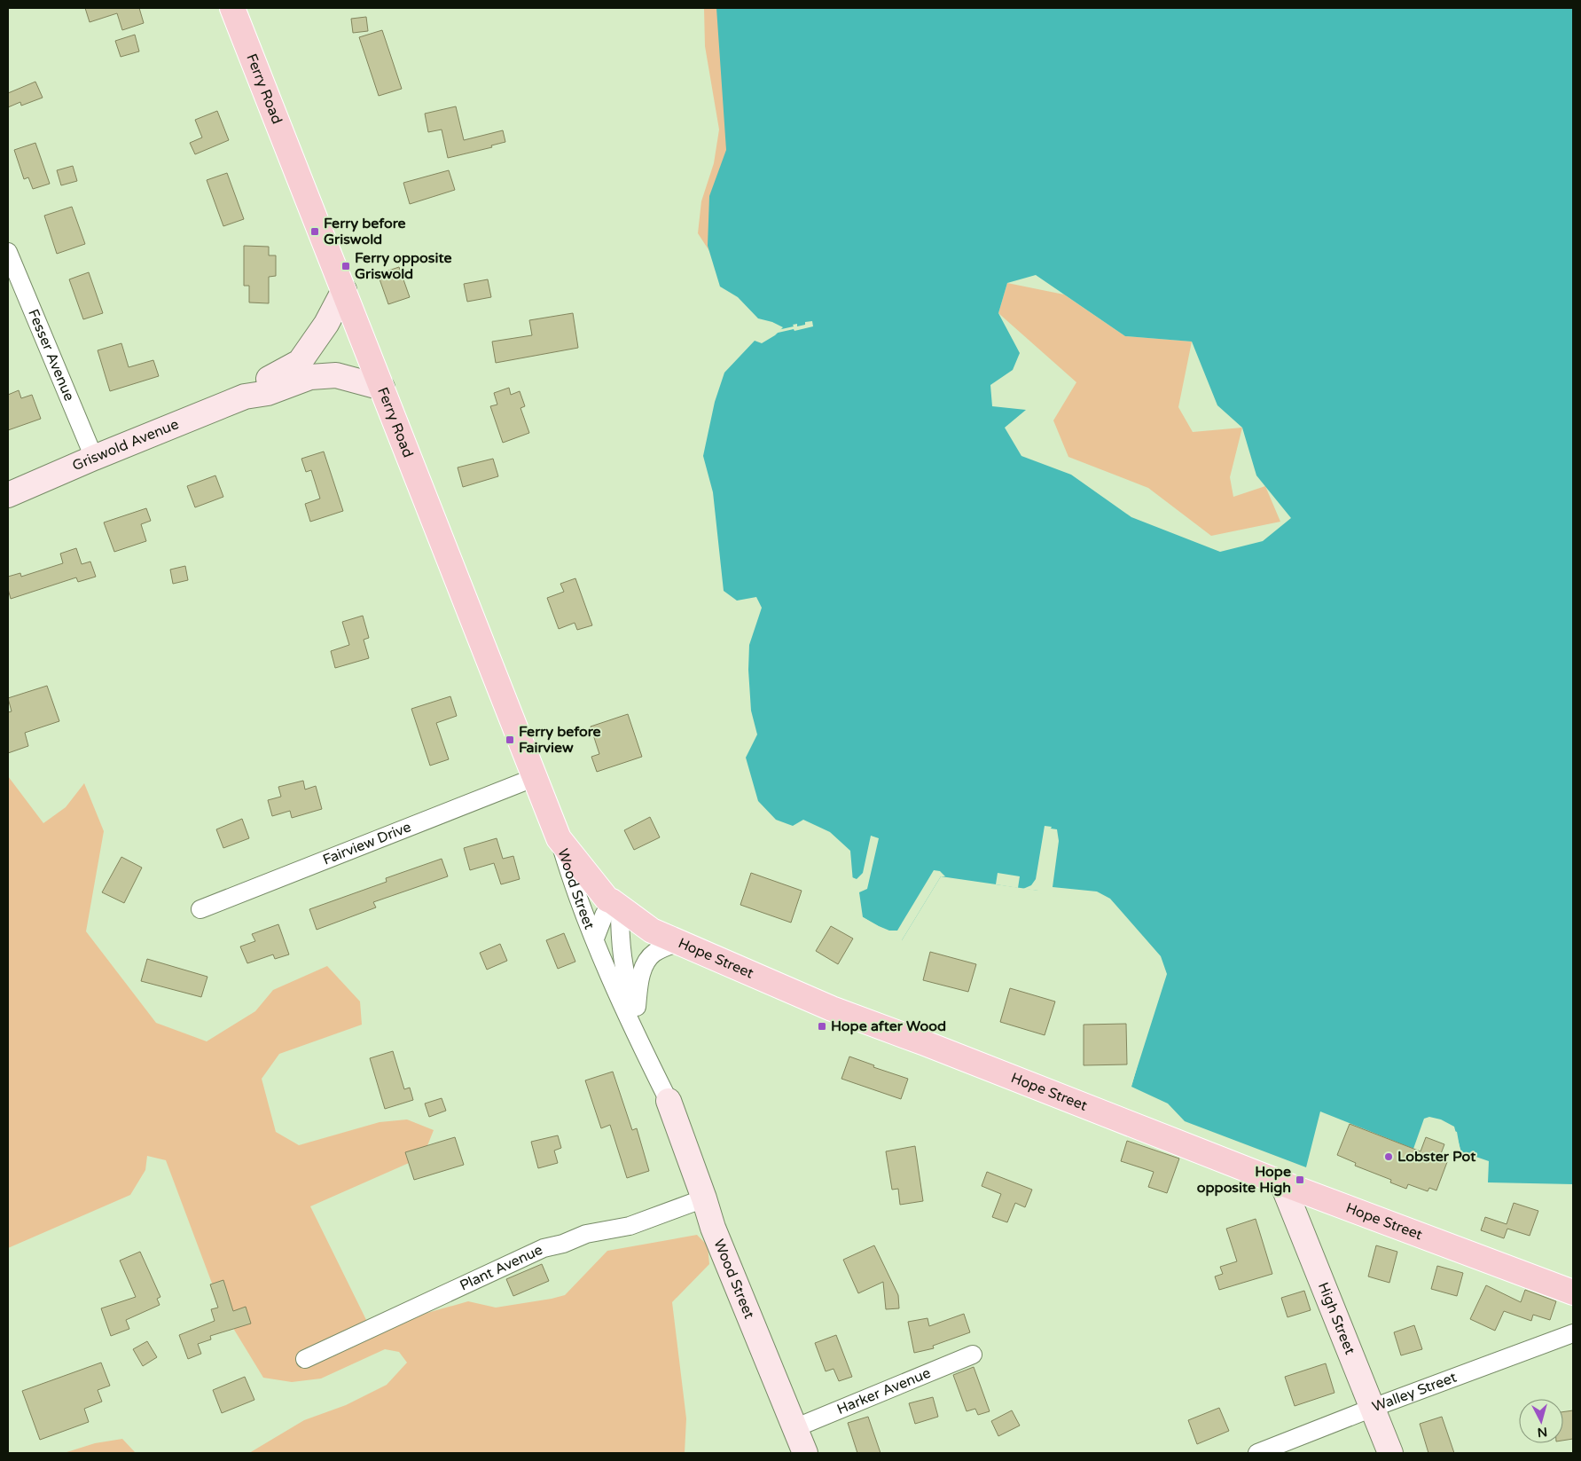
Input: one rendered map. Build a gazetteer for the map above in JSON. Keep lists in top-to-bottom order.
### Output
{
  "streets": {
    "main road": ["Ferry Road", "Hope Street"],
    "street": [
      "Fesser Avenue",
      "Griswold Avenue",
      "Fairview Drive",
      "Wood Street",
      "Plant Avenue",
      "High Street",
      "Harker Avenue",
      "Walley Street"
    ]
  },
  "crossings": [
    ["Ferry Road", "Fairview Drive"],
    ["Ferry Road", "Wood Street"],
    ["Ferry Road", "Hope Street"],
    ["Fesser Avenue", "Griswold Avenue"],
    ["Wood Street", "Hope Street"],
    ["Wood Street", "Plant Avenue"],
    ["Wood Street", "Harker Avenue"],
    ["Hope Street", "High Street"],
    ["High Street", "Walley Street"]
  ],
  "places": {
    "transit": [
      "Ferry before Griswold",
      "Ferry opposite Griswold",
      "Ferry before Fairview",
      "Hope after Wood",
      "Hope opposite High"
    ],
    "other": ["Lobster Pot"]
  },
  "north": "bottom"
}
